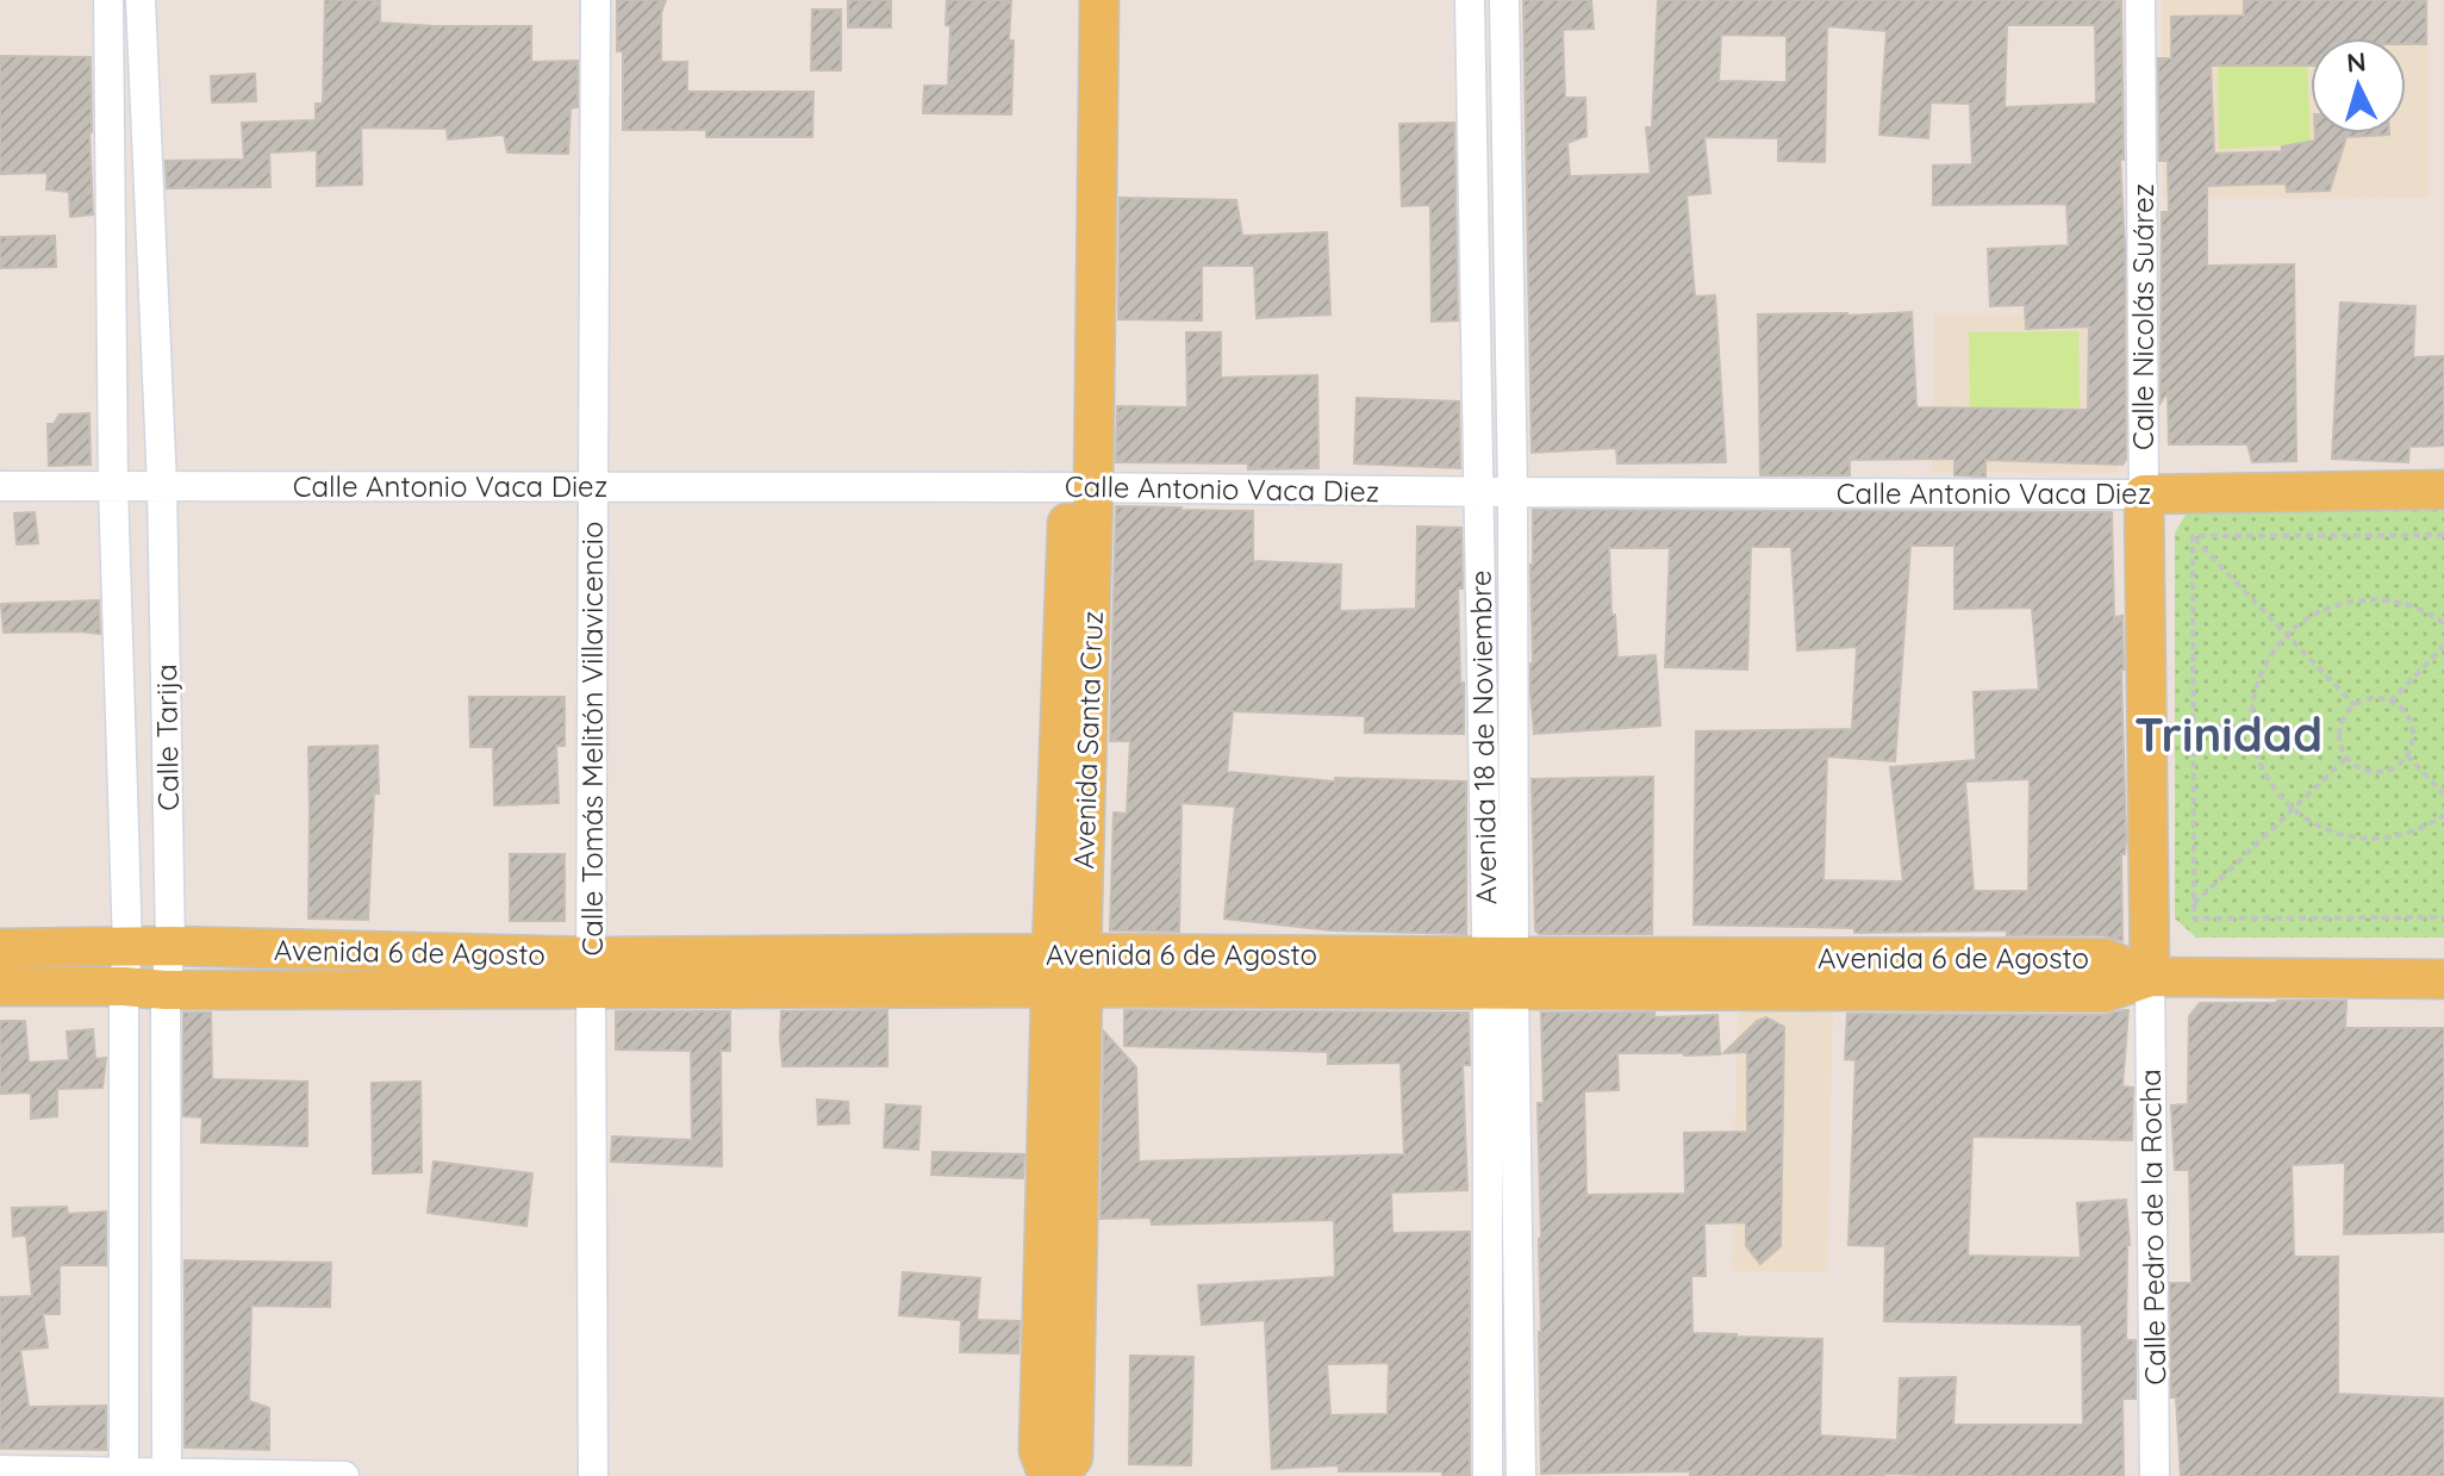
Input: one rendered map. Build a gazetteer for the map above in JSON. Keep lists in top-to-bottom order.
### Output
{
  "streets": {
    "main road": [
      "Calle Nicolás Suárez",
      "Calle Antonio Vaca Diez",
      "Avenida Santa Cruz",
      "Avenida 6 de Agosto"
    ],
    "street": [
      "Calle Tarija",
      "Avenida 18 de Noviembre",
      "Calle Tomás Melitón Villavicencio",
      "Calle Pedro de la Rocha"
    ]
  },
  "crossings": [
    ["Calle Nicolás Suárez", "Calle Antonio Vaca Diez"],
    ["Calle Nicolás Suárez", "Avenida 6 de Agosto"],
    ["Calle Nicolás Suárez", "Calle Pedro de la Rocha"],
    ["Calle Antonio Vaca Diez", "Calle Tarija"],
    ["Calle Antonio Vaca Diez", "Avenida 18 de Noviembre"],
    ["Calle Antonio Vaca Diez", "Calle Tomás Melitón Villavicencio"],
    ["Calle Antonio Vaca Diez", "Avenida Santa Cruz"],
    ["Calle Tarija", "Avenida 6 de Agosto"],
    ["Avenida 18 de Noviembre", "Avenida 6 de Agosto"],
    ["Calle Tomás Melitón Villavicencio", "Avenida 6 de Agosto"],
    ["Avenida Santa Cruz", "Avenida 6 de Agosto"],
    ["Avenida 6 de Agosto", "Calle Pedro de la Rocha"]
  ],
  "districts": ["Trinidad"],
  "north": "top"
}
